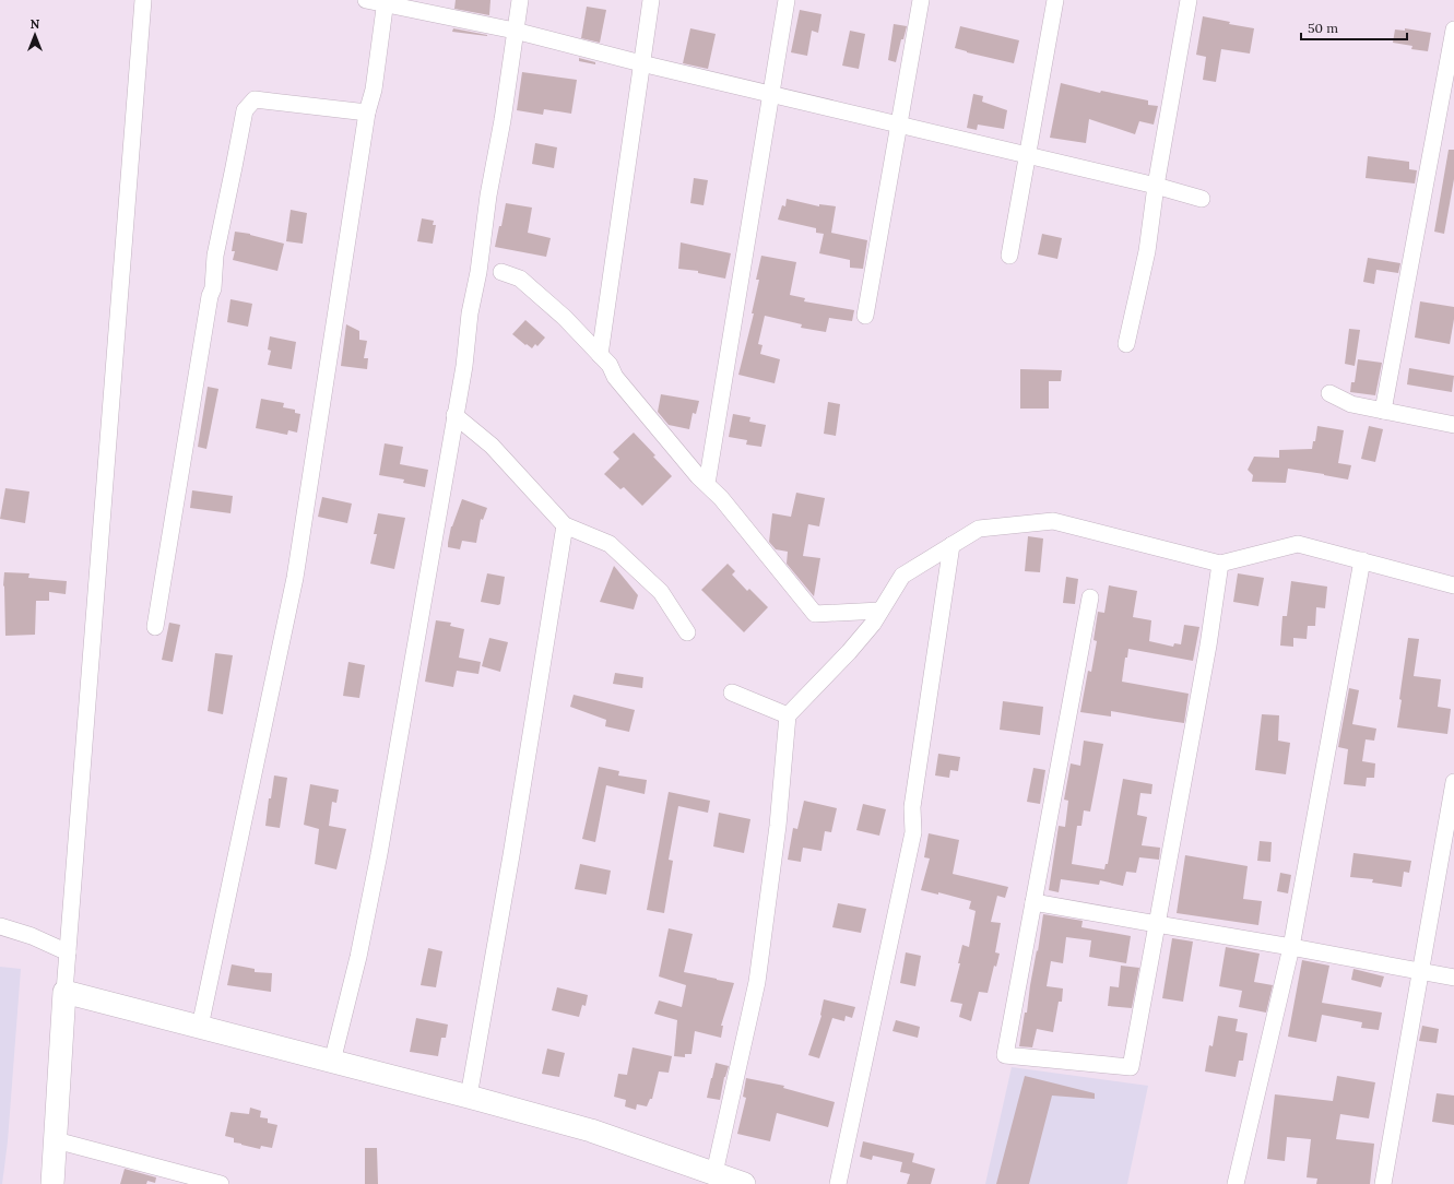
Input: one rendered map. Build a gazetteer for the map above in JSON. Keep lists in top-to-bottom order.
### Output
{
  "scale_bar": "50 m",
  "north": "top"
}
